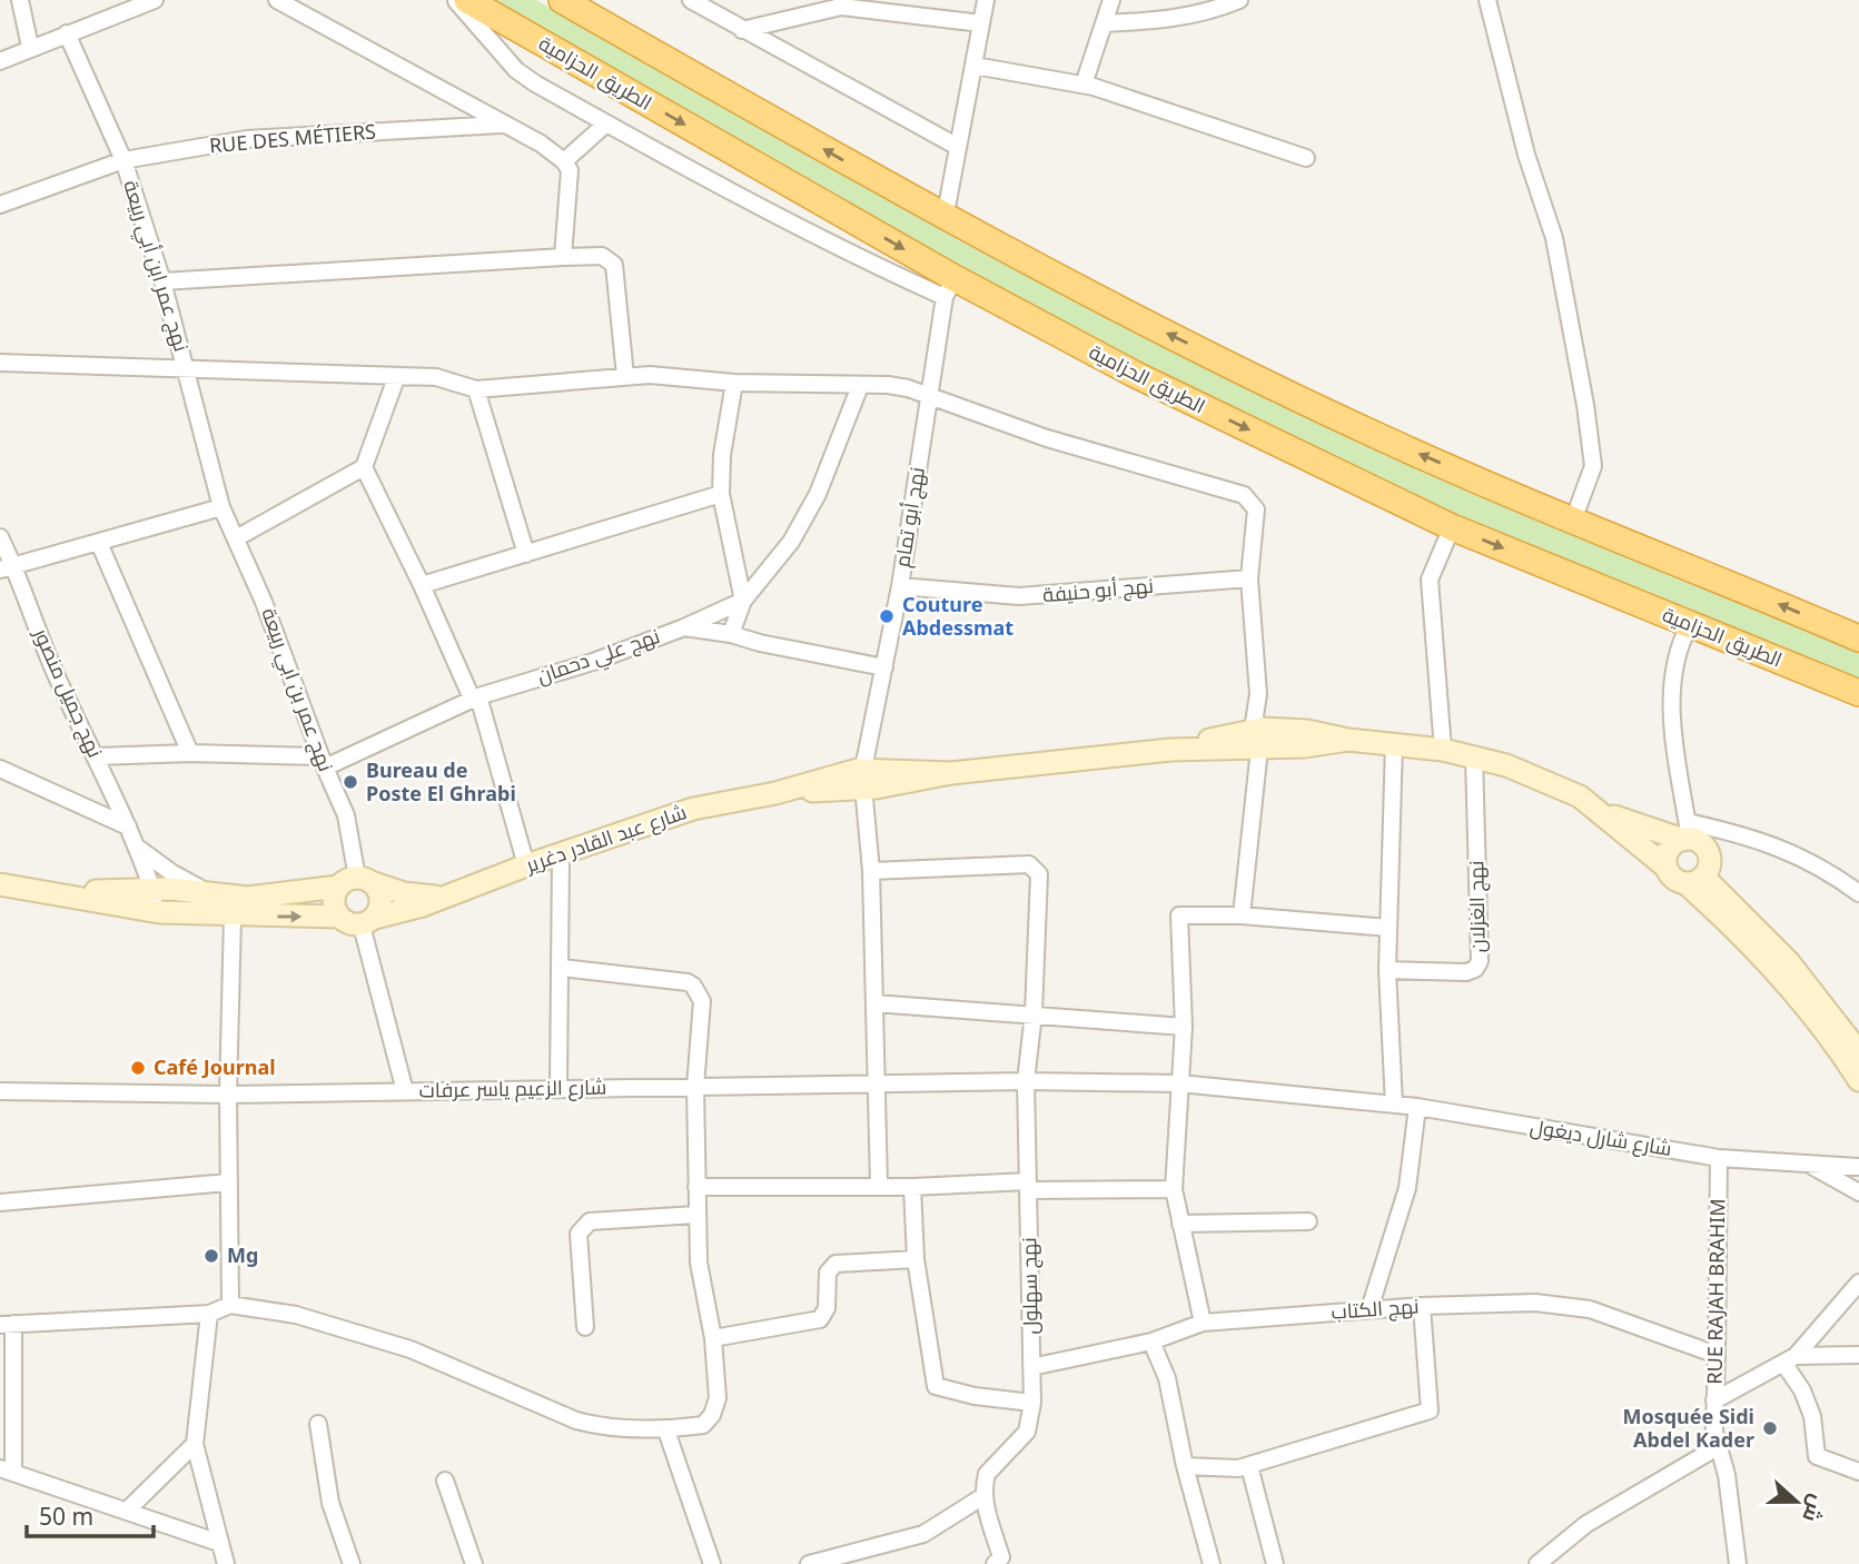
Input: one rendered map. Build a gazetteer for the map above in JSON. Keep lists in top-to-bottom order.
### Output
{
  "streets": {
    "highway": ["الطريق الحزامية"],
    "main road": ["شارع عبد القادر دغرير"],
    "street": [
      "RUE DES MÉTIERS",
      "نهج عمر ابن أبي ربيعة",
      "نهج أبو تمام",
      "نهج أبو حنيفة",
      "نهج علي دحمان",
      "نهج عمر بن ابي ربيعة",
      "نهج جميل منصور",
      "نهج الغزلان",
      "شارع الزعيم ياسر عرفات",
      "شارع شارل ديغول",
      "نهج سهلول",
      "RUE RAJAH BRAHIM",
      "نهج الكتاب"
    ]
  },
  "crossings": [
    ["الطريق الحزامية", "نهج أبو تمام"],
    ["RUE DES MÉTIERS", "نهج عمر ابن أبي ربيعة"],
    ["نهج عمر ابن أبي ربيعة", "نهج عمر بن ابي ربيعة"],
    ["نهج أبو تمام", "نهج أبو حنيفة"],
    ["نهج أبو تمام", "نهج علي دحمان"],
    ["نهج أبو تمام", "شارع عبد القادر دغرير"],
    ["نهج أبو تمام", "شارع الزعيم ياسر عرفات"],
    ["نهج أبو تمام", "نهج سهلول"],
    ["نهج علي دحمان", "نهج عمر بن ابي ربيعة"],
    ["نهج علي دحمان", "نهج جميل منصور"],
    ["نهج عمر بن ابي ربيعة", "شارع عبد القادر دغرير"],
    ["نهج جميل منصور", "شارع عبد القادر دغرير"],
    ["شارع عبد القادر دغرير", "نهج الغزلان"],
    ["شارع الزعيم ياسر عرفات", "شارع شارل ديغول"],
    ["شارع الزعيم ياسر عرفات", "نهج سهلول"],
    ["شارع شارل ديغول", "RUE RAJAH BRAHIM"],
    ["نهج سهلول", "نهج الكتاب"],
    ["RUE RAJAH BRAHIM", "نهج الكتاب"]
  ],
  "places": [
    "Couture Abdessmat",
    "Bureau de Poste El Ghrabi",
    "Café Journal",
    "Mg",
    "Mosquée Sidi Abdel Kader"
  ],
  "scale_bar": "50 m",
  "north": "right"
}
